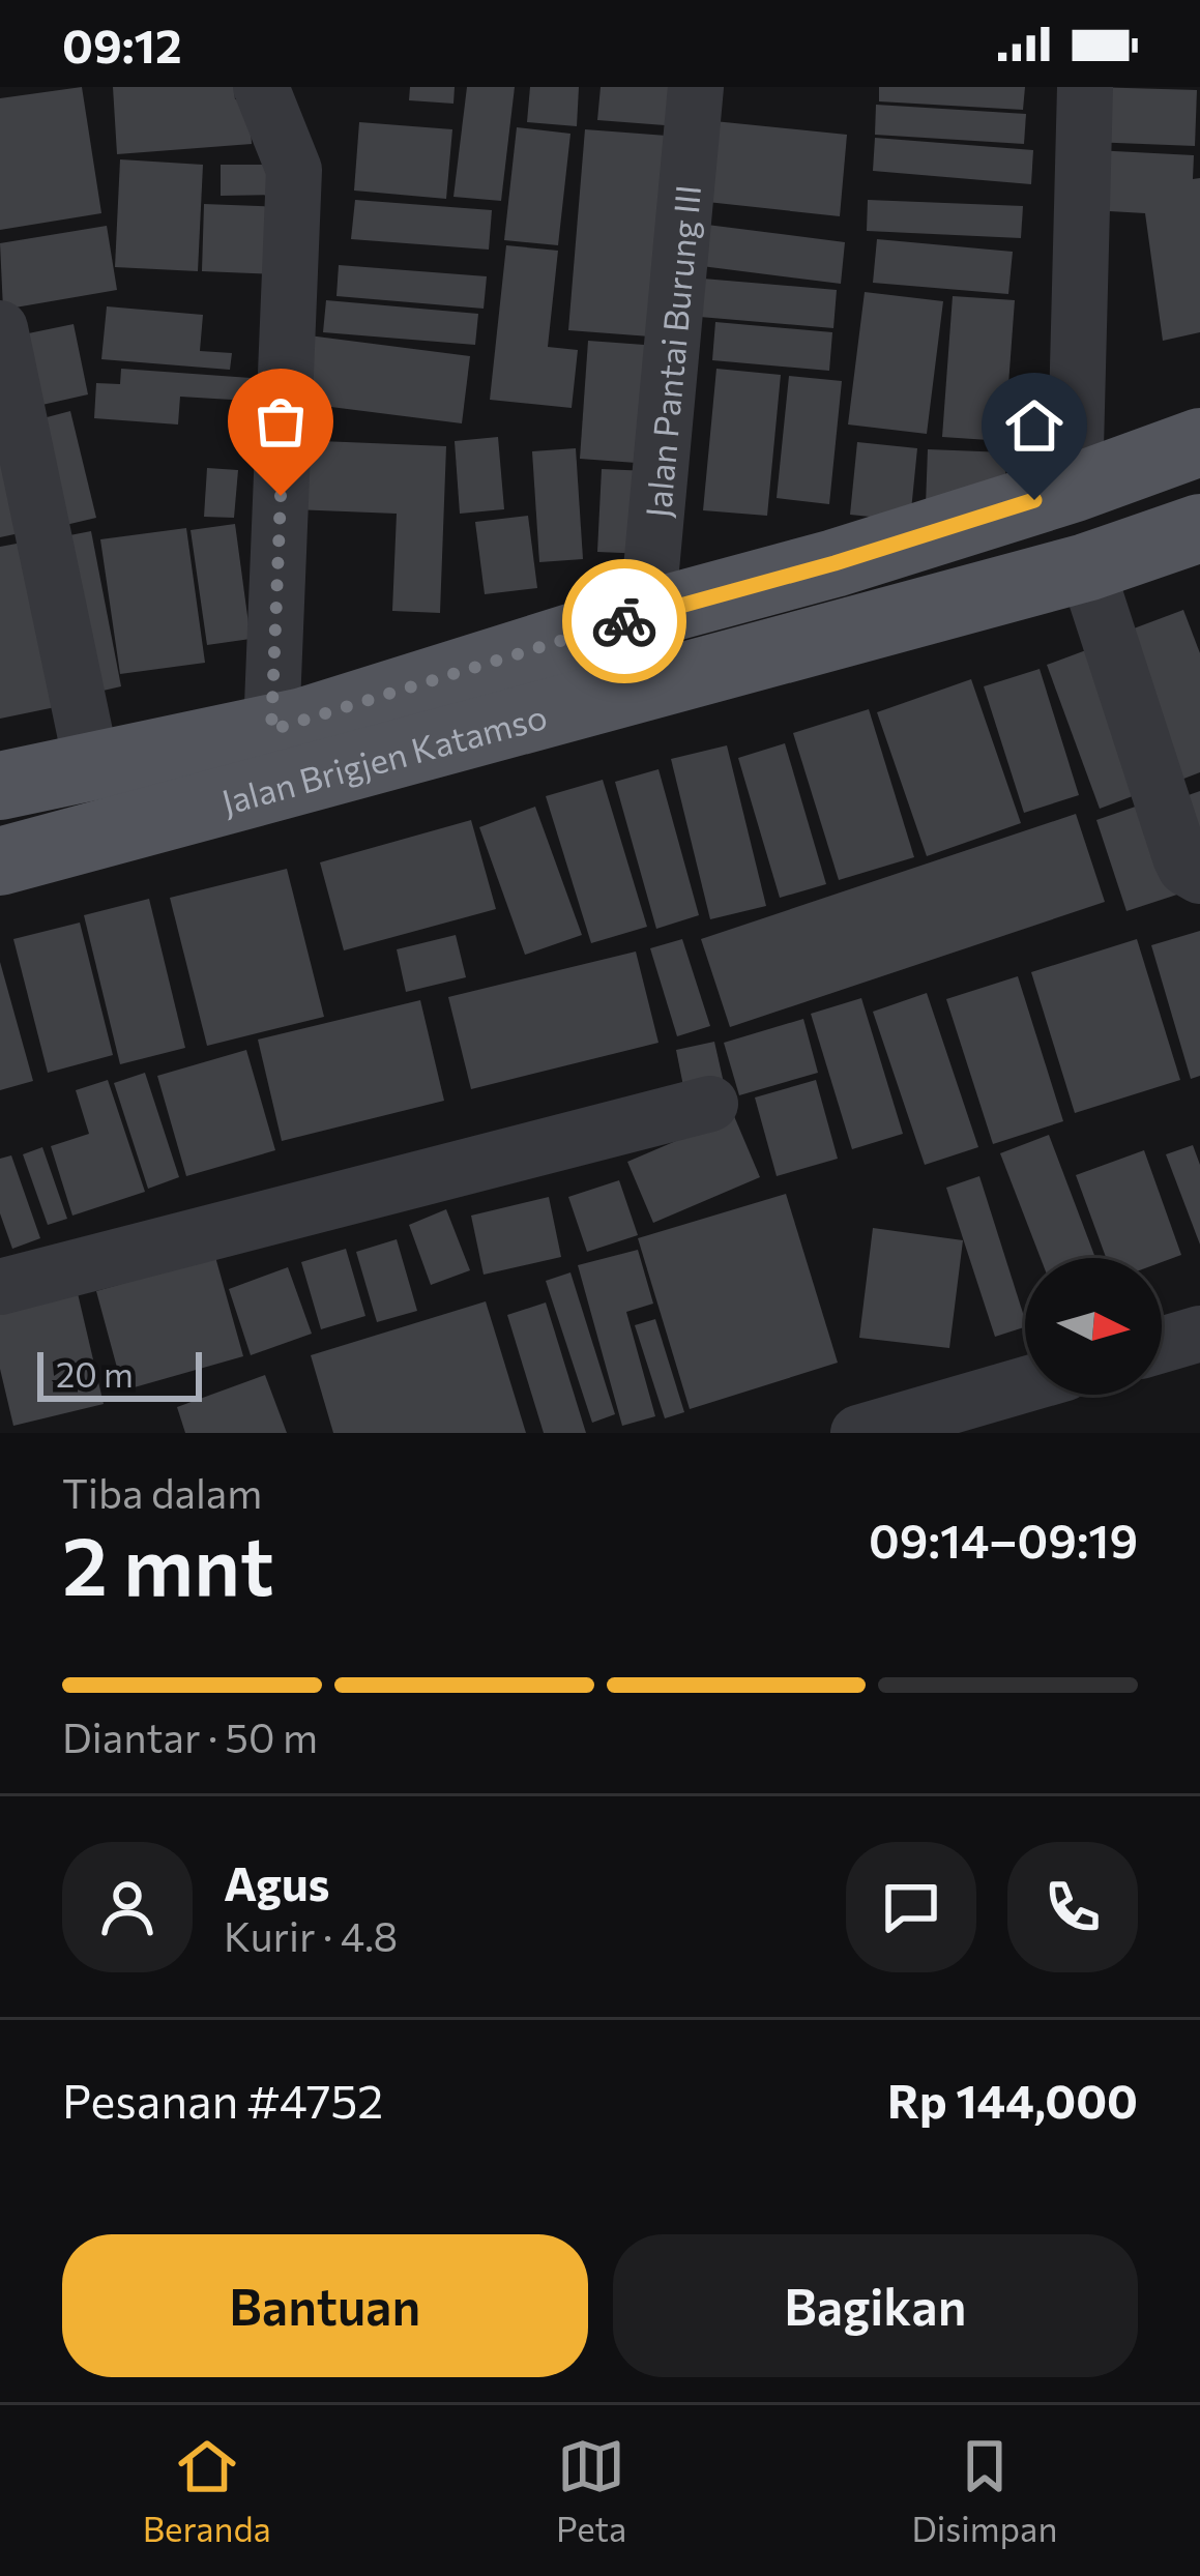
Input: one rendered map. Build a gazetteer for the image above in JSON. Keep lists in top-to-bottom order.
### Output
{
  "streets": {
    "main road": ["Jalan Brigjen Katamso"],
    "street": ["Jalan Pantai Burung III"]
  },
  "crossings": [
    ["Jalan Pantai Burung III", "Jalan Brigjen Katamso"]
  ],
  "scale_bar": "20 m",
  "north": "right",
  "page": {
    "status": "09:12",
    "scale": "20 m",
    "heading": ["2 mnt", "Tiba dalam", "09:14–09:19"],
    "panel": [
      "Agus",
      "Kurir · 4.8",
      "Pesanan #4752",
      "Rp 144,000"
    ],
    "bar": "Diantar · 50 m",
    "buttons": ["Bantuan", "Bagikan"],
    "tabs": ["Beranda", "Peta", "Disimpan"]
  }
}
